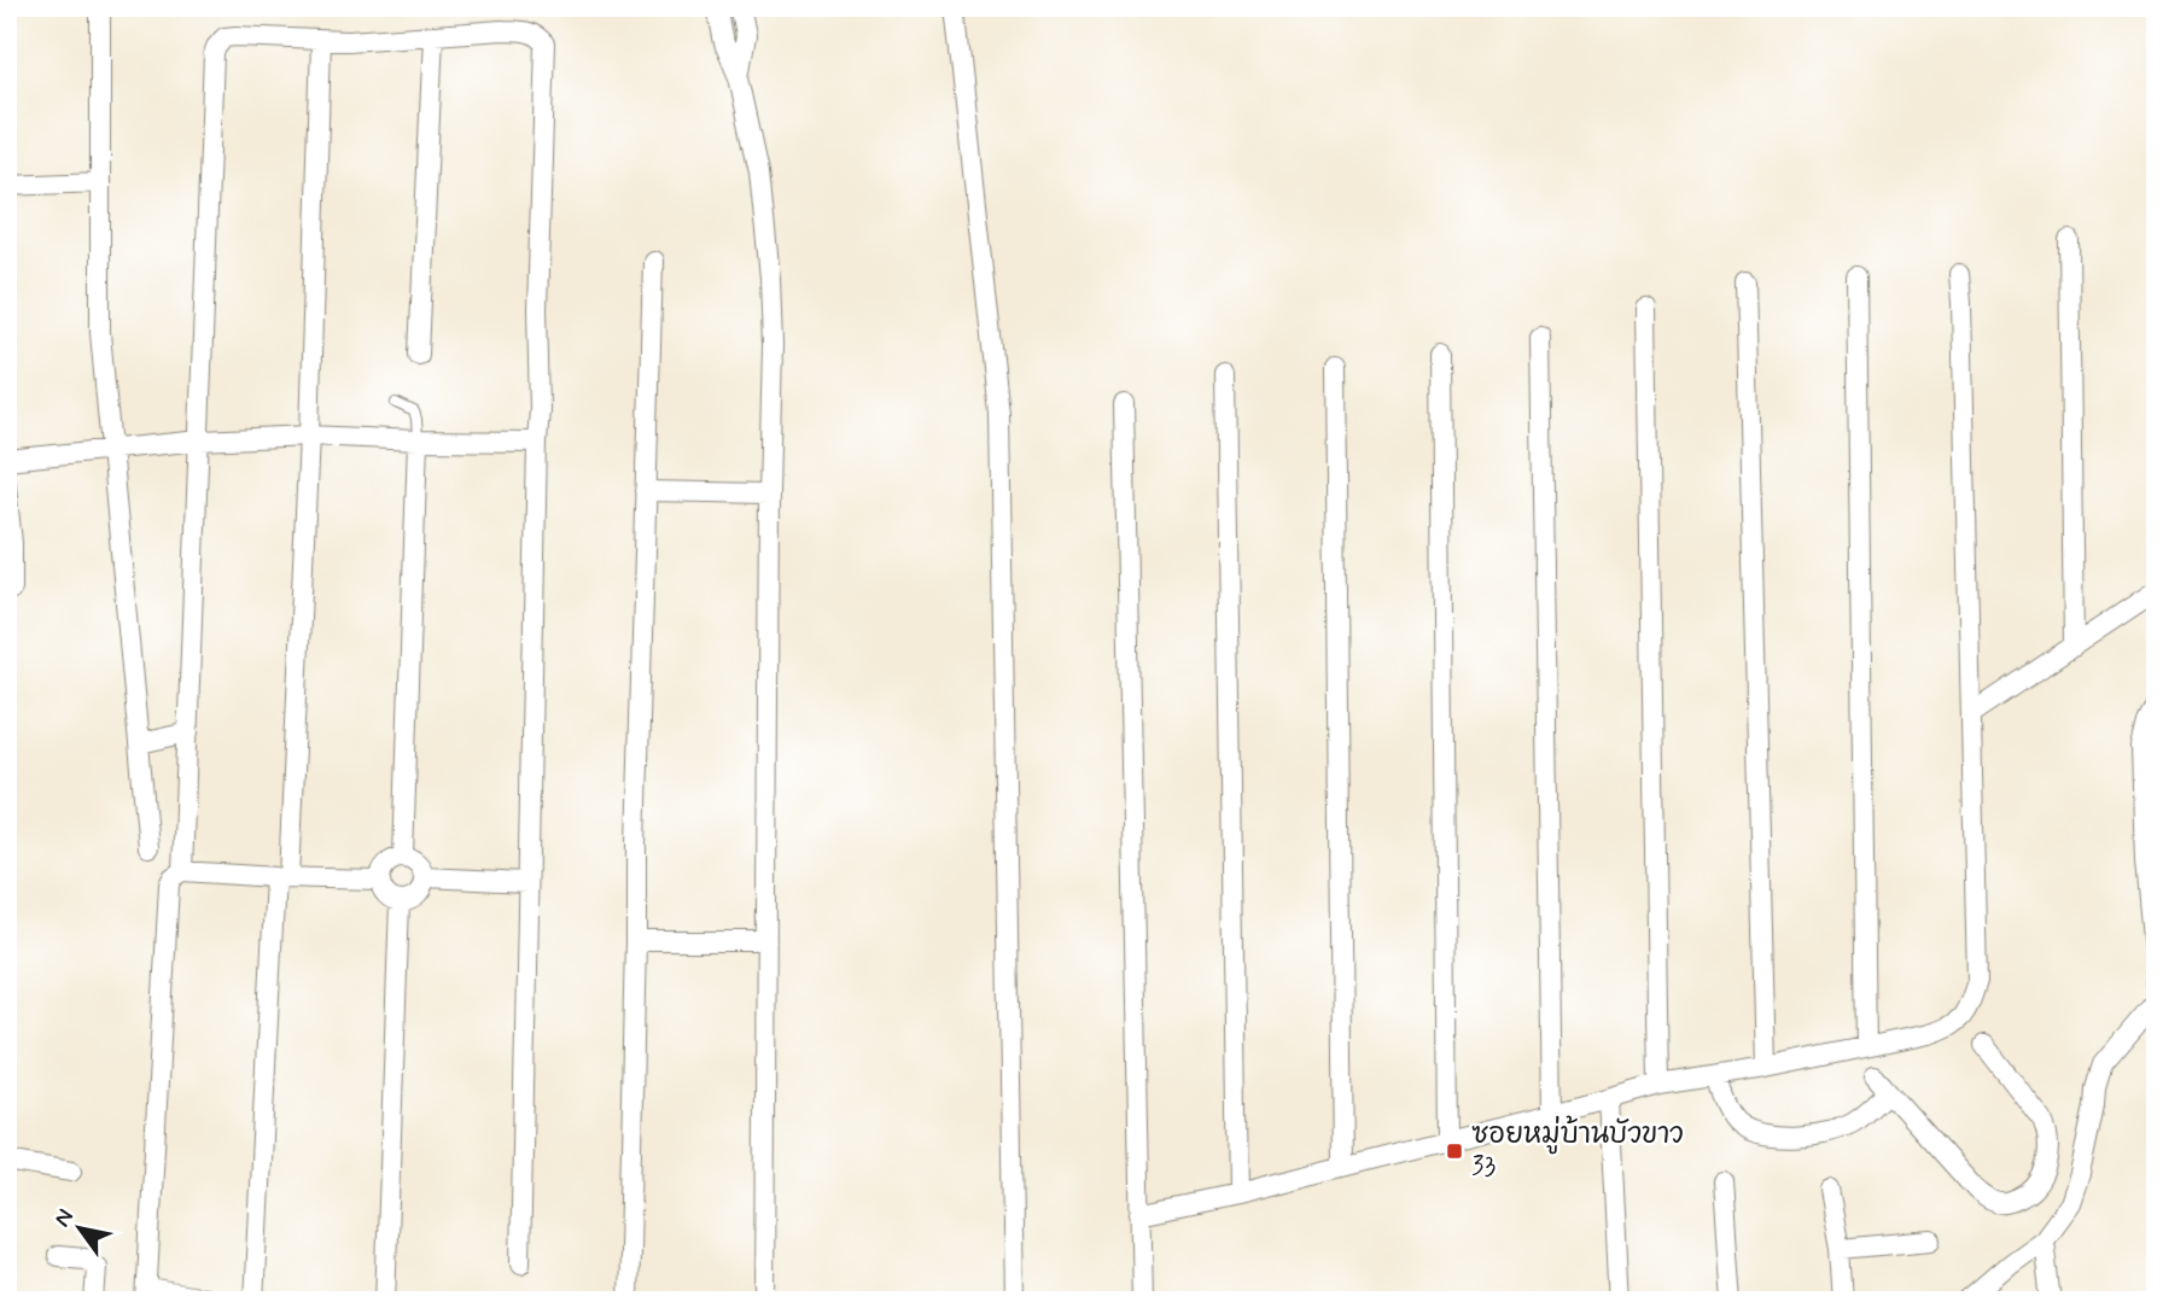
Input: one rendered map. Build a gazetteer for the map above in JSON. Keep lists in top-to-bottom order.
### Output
{
  "places": {
    "transit": ["ซอยหมู่บ้านบัวขาว 33"]
  },
  "north": "top left"
}
